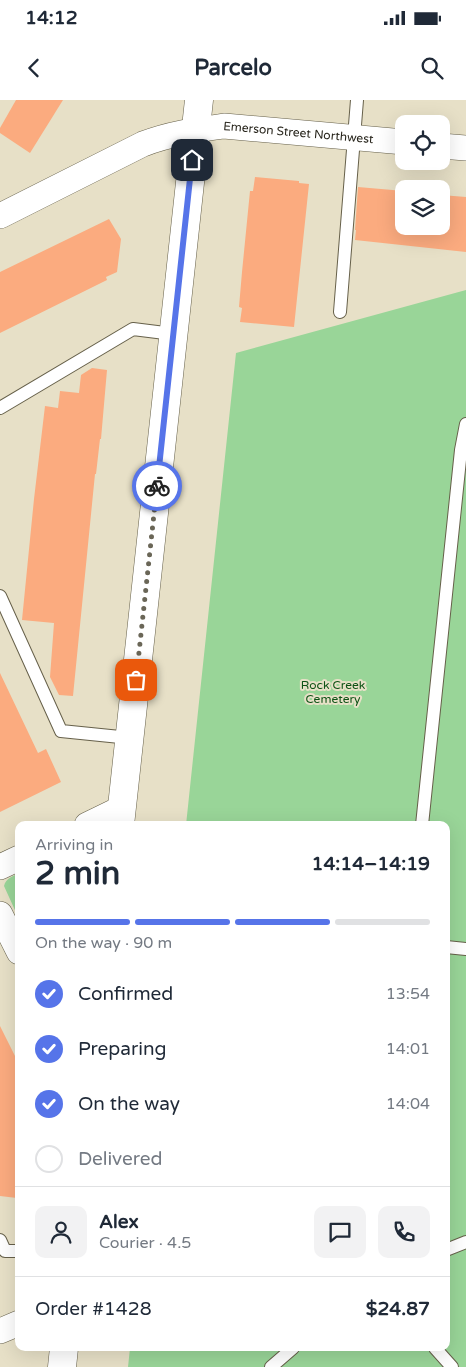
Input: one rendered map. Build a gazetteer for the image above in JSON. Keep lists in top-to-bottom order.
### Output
{
  "streets": {
    "street": ["Emerson Street Northwest"]
  },
  "parks": ["Rock Creek Cemetery"],
  "page": {
    "status": "14:12",
    "header": "Parcelo",
    "heading": ["2 min", "Arriving in", "14:14–14:19"],
    "panel": [
      "Alex",
      "Courier · 4.5",
      "Order #1428",
      "$24.87"
    ],
    "bar": "On the way · 90 m",
    "list": [
      ["Confirmed", "13:54"],
      ["Preparing", "14:01"],
      ["On the way", "14:04"],
      "Delivered"
    ]
  }
}
